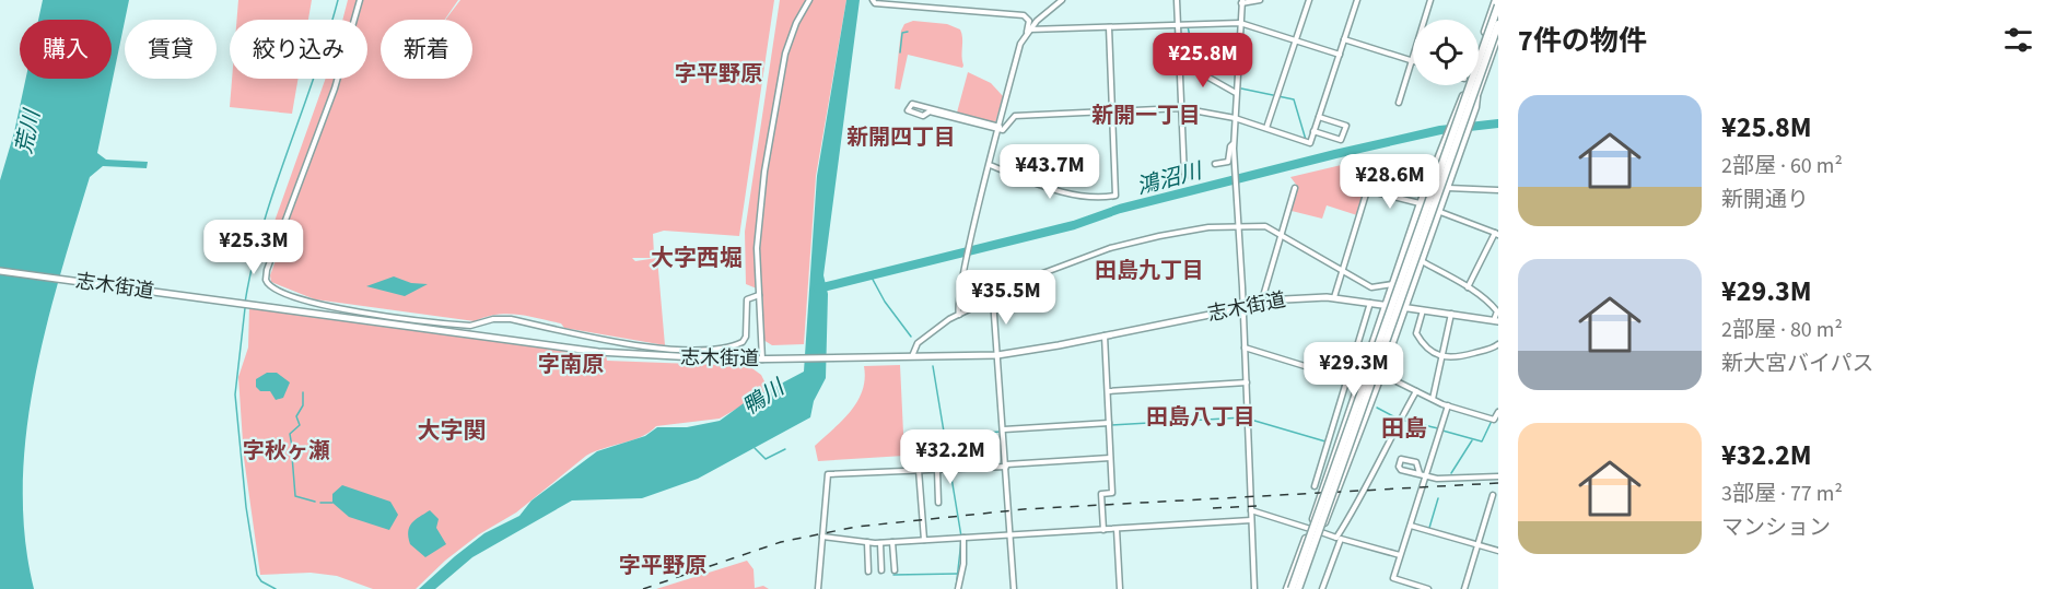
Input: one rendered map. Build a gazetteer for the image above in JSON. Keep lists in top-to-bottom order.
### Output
{
  "streets": {
    "main road": ["志木街道"]
  },
  "districts": [
    "字平野原",
    "新開一丁目",
    "新開四丁目",
    "大字西堀",
    "田島九丁目",
    "字南原",
    "田島八丁目",
    "田島",
    "大字関",
    "字秋ヶ瀬",
    "字平野原"
  ],
  "water": ["荒川", "鴻沼川", "鴨川"],
  "page": {
    "heading": "7件の物件",
    "chip": [
      "購入",
      "賃貸",
      "絞り込み",
      "新着"
    ],
    "price": [
      "¥25.8M",
      "¥43.7M",
      "¥28.6M",
      "¥25.3M",
      "¥35.5M",
      "¥29.3M",
      "¥32.2M"
    ],
    "list": [
      {
        "name": "¥25.8M",
        "note": "2部屋 · 60 m² · 新開通り"
      },
      {
        "name": "¥29.3M",
        "note": "2部屋 · 80 m² · 新大宮バイパス"
      },
      {
        "name": "¥32.2M",
        "note": "3部屋 · 77 m² · マンション"
      }
    ]
  }
}
